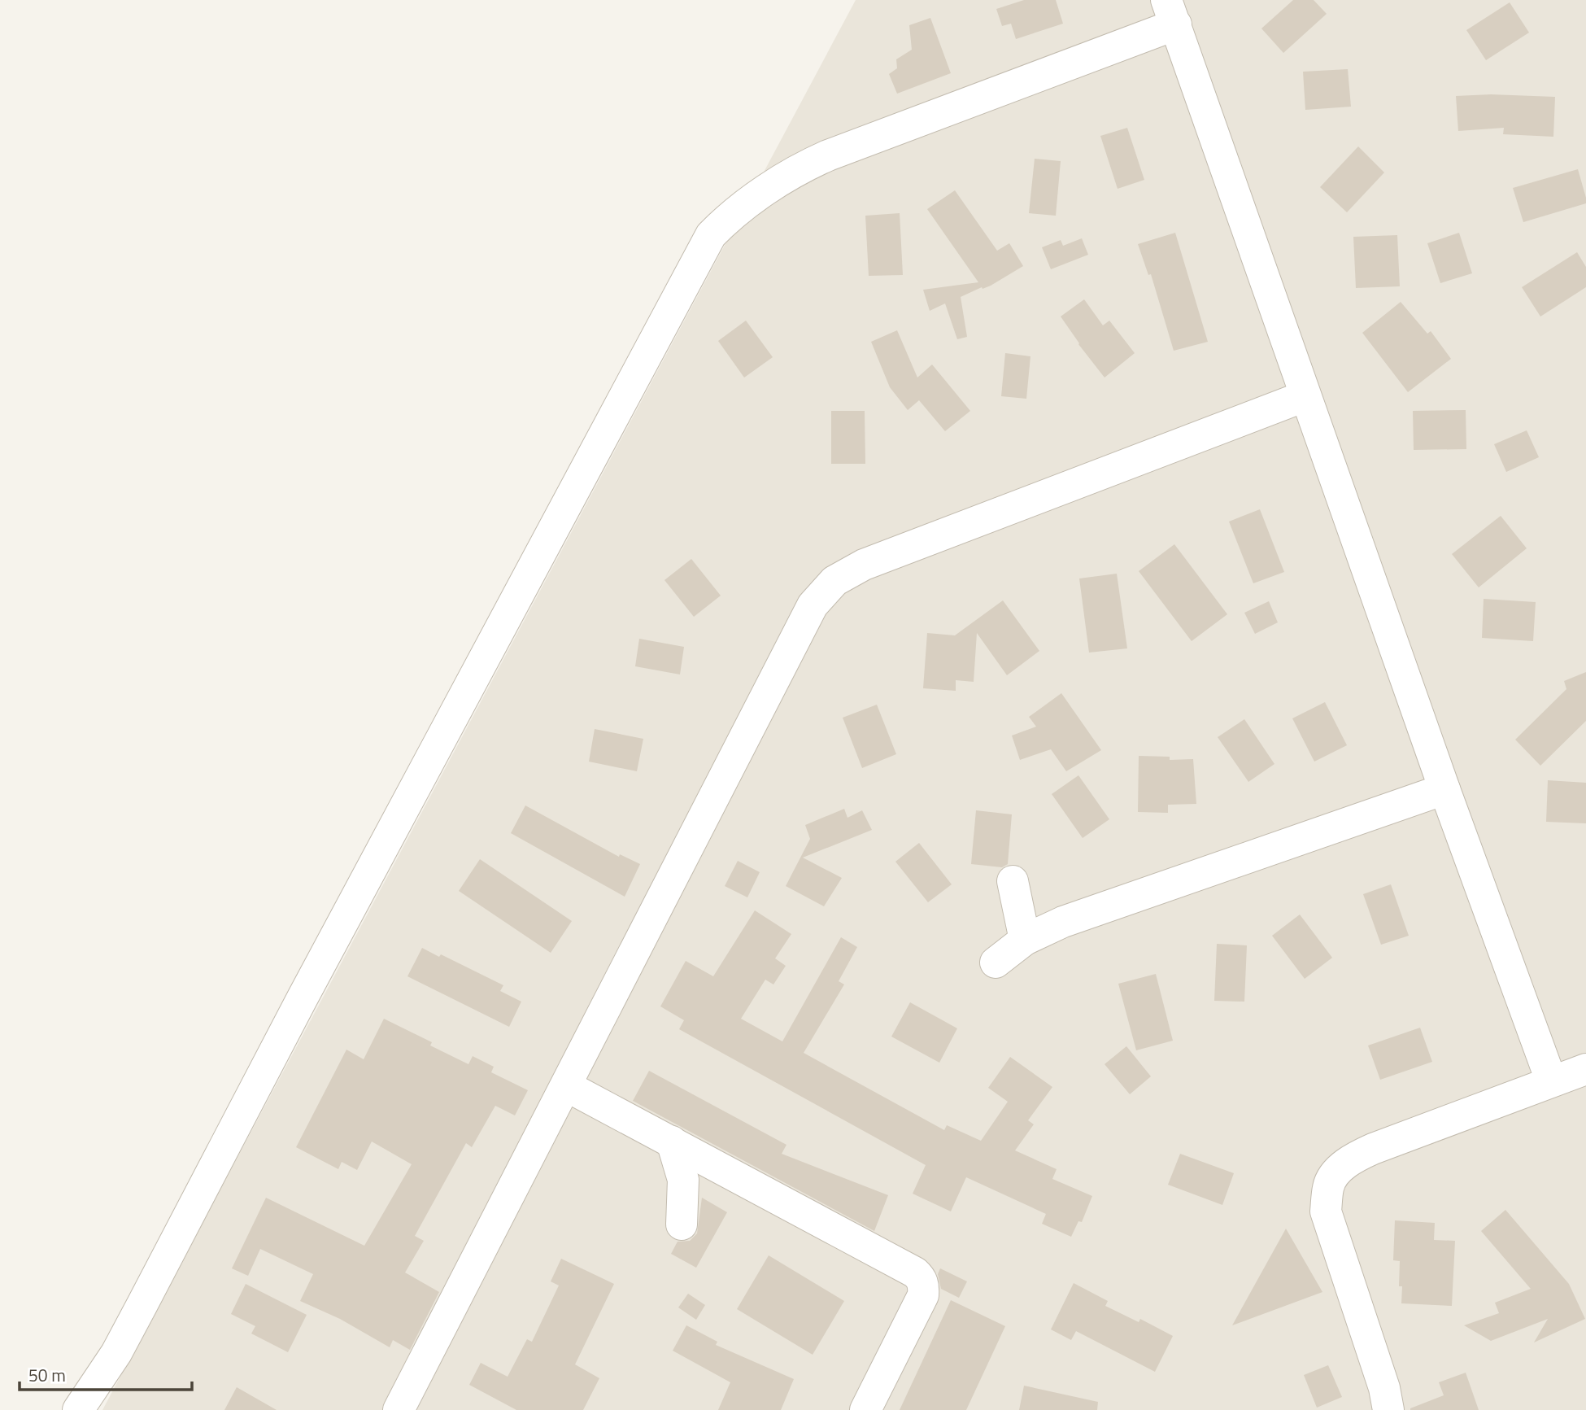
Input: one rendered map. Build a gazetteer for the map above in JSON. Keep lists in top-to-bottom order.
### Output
{
  "scale_bar": "50 m"
}
